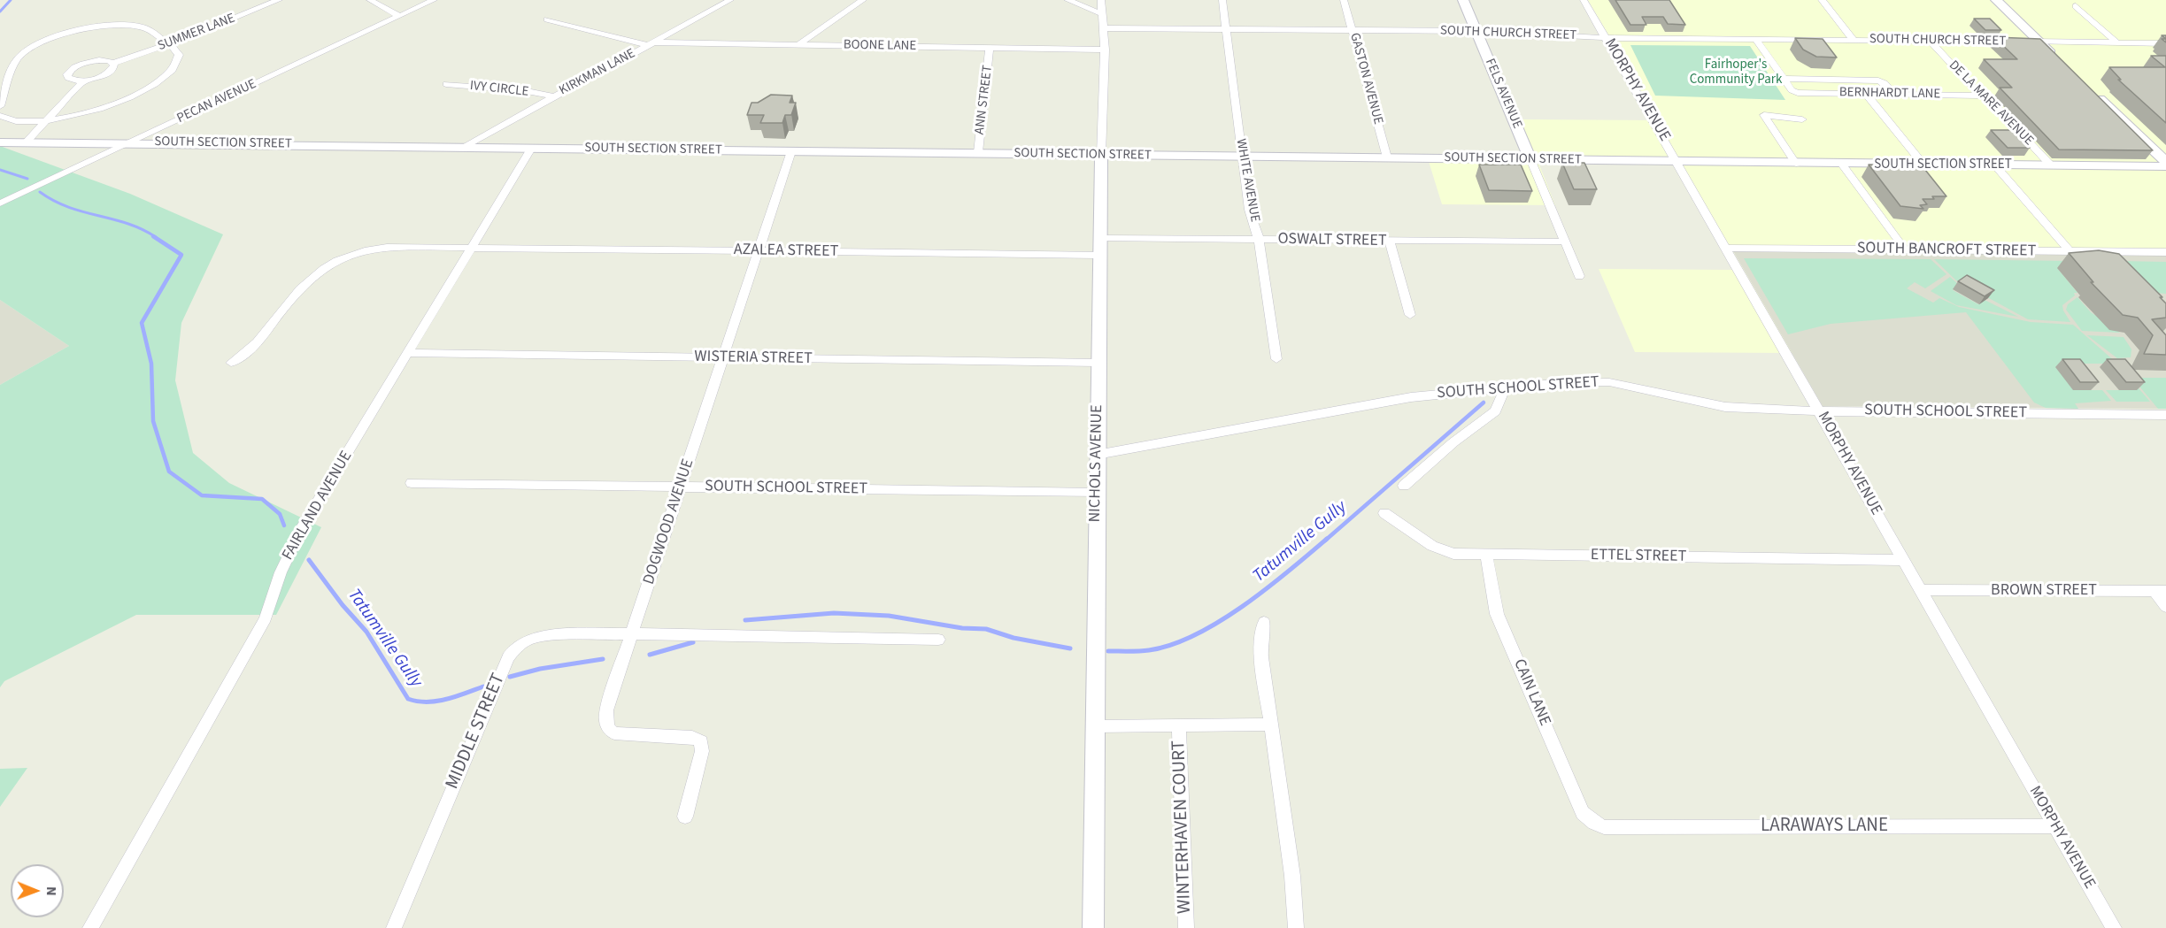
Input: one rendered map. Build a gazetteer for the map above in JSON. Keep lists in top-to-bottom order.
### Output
{
  "streets": {
    "street": [
      "SUMMER LANE",
      "SOUTH CHURCH STREET",
      "BOONE LANE",
      "KIRKMAN LANE",
      "GASTON AVENUE",
      "IVY CIRCLE",
      "MORPHY AVENUE",
      "FELS AVENUE",
      "BERNHARDT LANE",
      "ANN STREET",
      "PECAN AVENUE",
      "DE LA MARE AVENUE",
      "SOUTH SECTION STREET",
      "WHITE AVENUE",
      "OSWALT STREET",
      "SOUTH BANCROFT STREET",
      "AZALEA STREET",
      "WISTERIA STREET",
      "SOUTH SCHOOL STREET",
      "NICHOLS AVENUE",
      "FAIRLAND AVENUE",
      "DOGWOOD AVENUE",
      "ETTEL STREET",
      "BROWN STREET",
      "CAIN LANE",
      "MIDDLE STREET",
      "LARAWAYS LANE",
      "WINTERHAVEN COURT"
    ]
  },
  "crossings": [
    ["SOUTH CHURCH STREET", "GASTON AVENUE"],
    ["SOUTH CHURCH STREET", "MORPHY AVENUE"],
    ["SOUTH CHURCH STREET", "FELS AVENUE"],
    ["SOUTH CHURCH STREET", "DE LA MARE AVENUE"],
    ["SOUTH CHURCH STREET", "WHITE AVENUE"],
    ["SOUTH CHURCH STREET", "NICHOLS AVENUE"],
    ["BOONE LANE", "KIRKMAN LANE"],
    ["BOONE LANE", "ANN STREET"],
    ["BOONE LANE", "NICHOLS AVENUE"],
    ["KIRKMAN LANE", "IVY CIRCLE"],
    ["KIRKMAN LANE", "SOUTH SECTION STREET"],
    ["GASTON AVENUE", "SOUTH SECTION STREET"],
    ["MORPHY AVENUE", "SOUTH SECTION STREET"],
    ["MORPHY AVENUE", "SOUTH BANCROFT STREET"],
    ["MORPHY AVENUE", "SOUTH SCHOOL STREET"],
    ["MORPHY AVENUE", "ETTEL STREET"],
    ["MORPHY AVENUE", "BROWN STREET"],
    ["MORPHY AVENUE", "LARAWAYS LANE"],
    ["FELS AVENUE", "SOUTH SECTION STREET"],
    ["FELS AVENUE", "OSWALT STREET"],
    ["BERNHARDT LANE", "DE LA MARE AVENUE"],
    ["ANN STREET", "SOUTH SECTION STREET"],
    ["PECAN AVENUE", "SOUTH SECTION STREET"],
    ["DE LA MARE AVENUE", "SOUTH SECTION STREET"],
    ["SOUTH SECTION STREET", "WHITE AVENUE"],
    ["SOUTH SECTION STREET", "NICHOLS AVENUE"],
    ["SOUTH SECTION STREET", "FAIRLAND AVENUE"],
    ["SOUTH SECTION STREET", "DOGWOOD AVENUE"],
    ["WHITE AVENUE", "OSWALT STREET"],
    ["OSWALT STREET", "AZALEA STREET"],
    ["OSWALT STREET", "NICHOLS AVENUE"],
    ["AZALEA STREET", "NICHOLS AVENUE"],
    ["AZALEA STREET", "FAIRLAND AVENUE"],
    ["AZALEA STREET", "DOGWOOD AVENUE"],
    ["WISTERIA STREET", "NICHOLS AVENUE"],
    ["WISTERIA STREET", "FAIRLAND AVENUE"],
    ["WISTERIA STREET", "DOGWOOD AVENUE"],
    ["SOUTH SCHOOL STREET", "NICHOLS AVENUE"],
    ["SOUTH SCHOOL STREET", "DOGWOOD AVENUE"],
    ["NICHOLS AVENUE", "WINTERHAVEN COURT"],
    ["DOGWOOD AVENUE", "MIDDLE STREET"],
    ["ETTEL STREET", "CAIN LANE"],
    ["CAIN LANE", "LARAWAYS LANE"]
  ],
  "water": ["Tatumville Gully"],
  "parks": ["Fairhoper's Community Park"],
  "north": "right"
}
